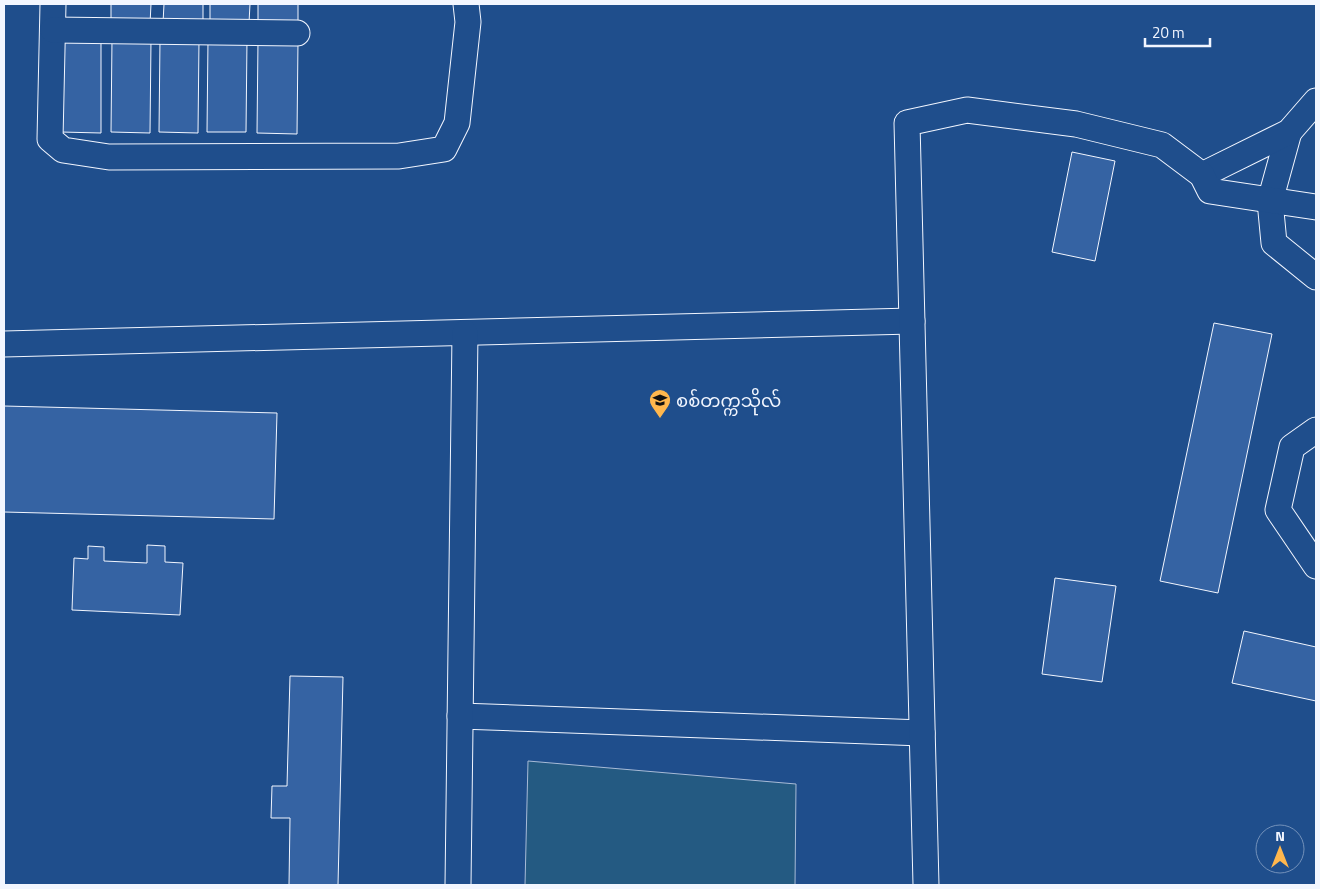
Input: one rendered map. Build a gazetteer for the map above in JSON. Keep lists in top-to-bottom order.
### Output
{
  "places": {
    "school or university": ["စစ်‌တက္ကသိုလ်"]
  },
  "scale_bar": "20 m",
  "north": "top"
}
